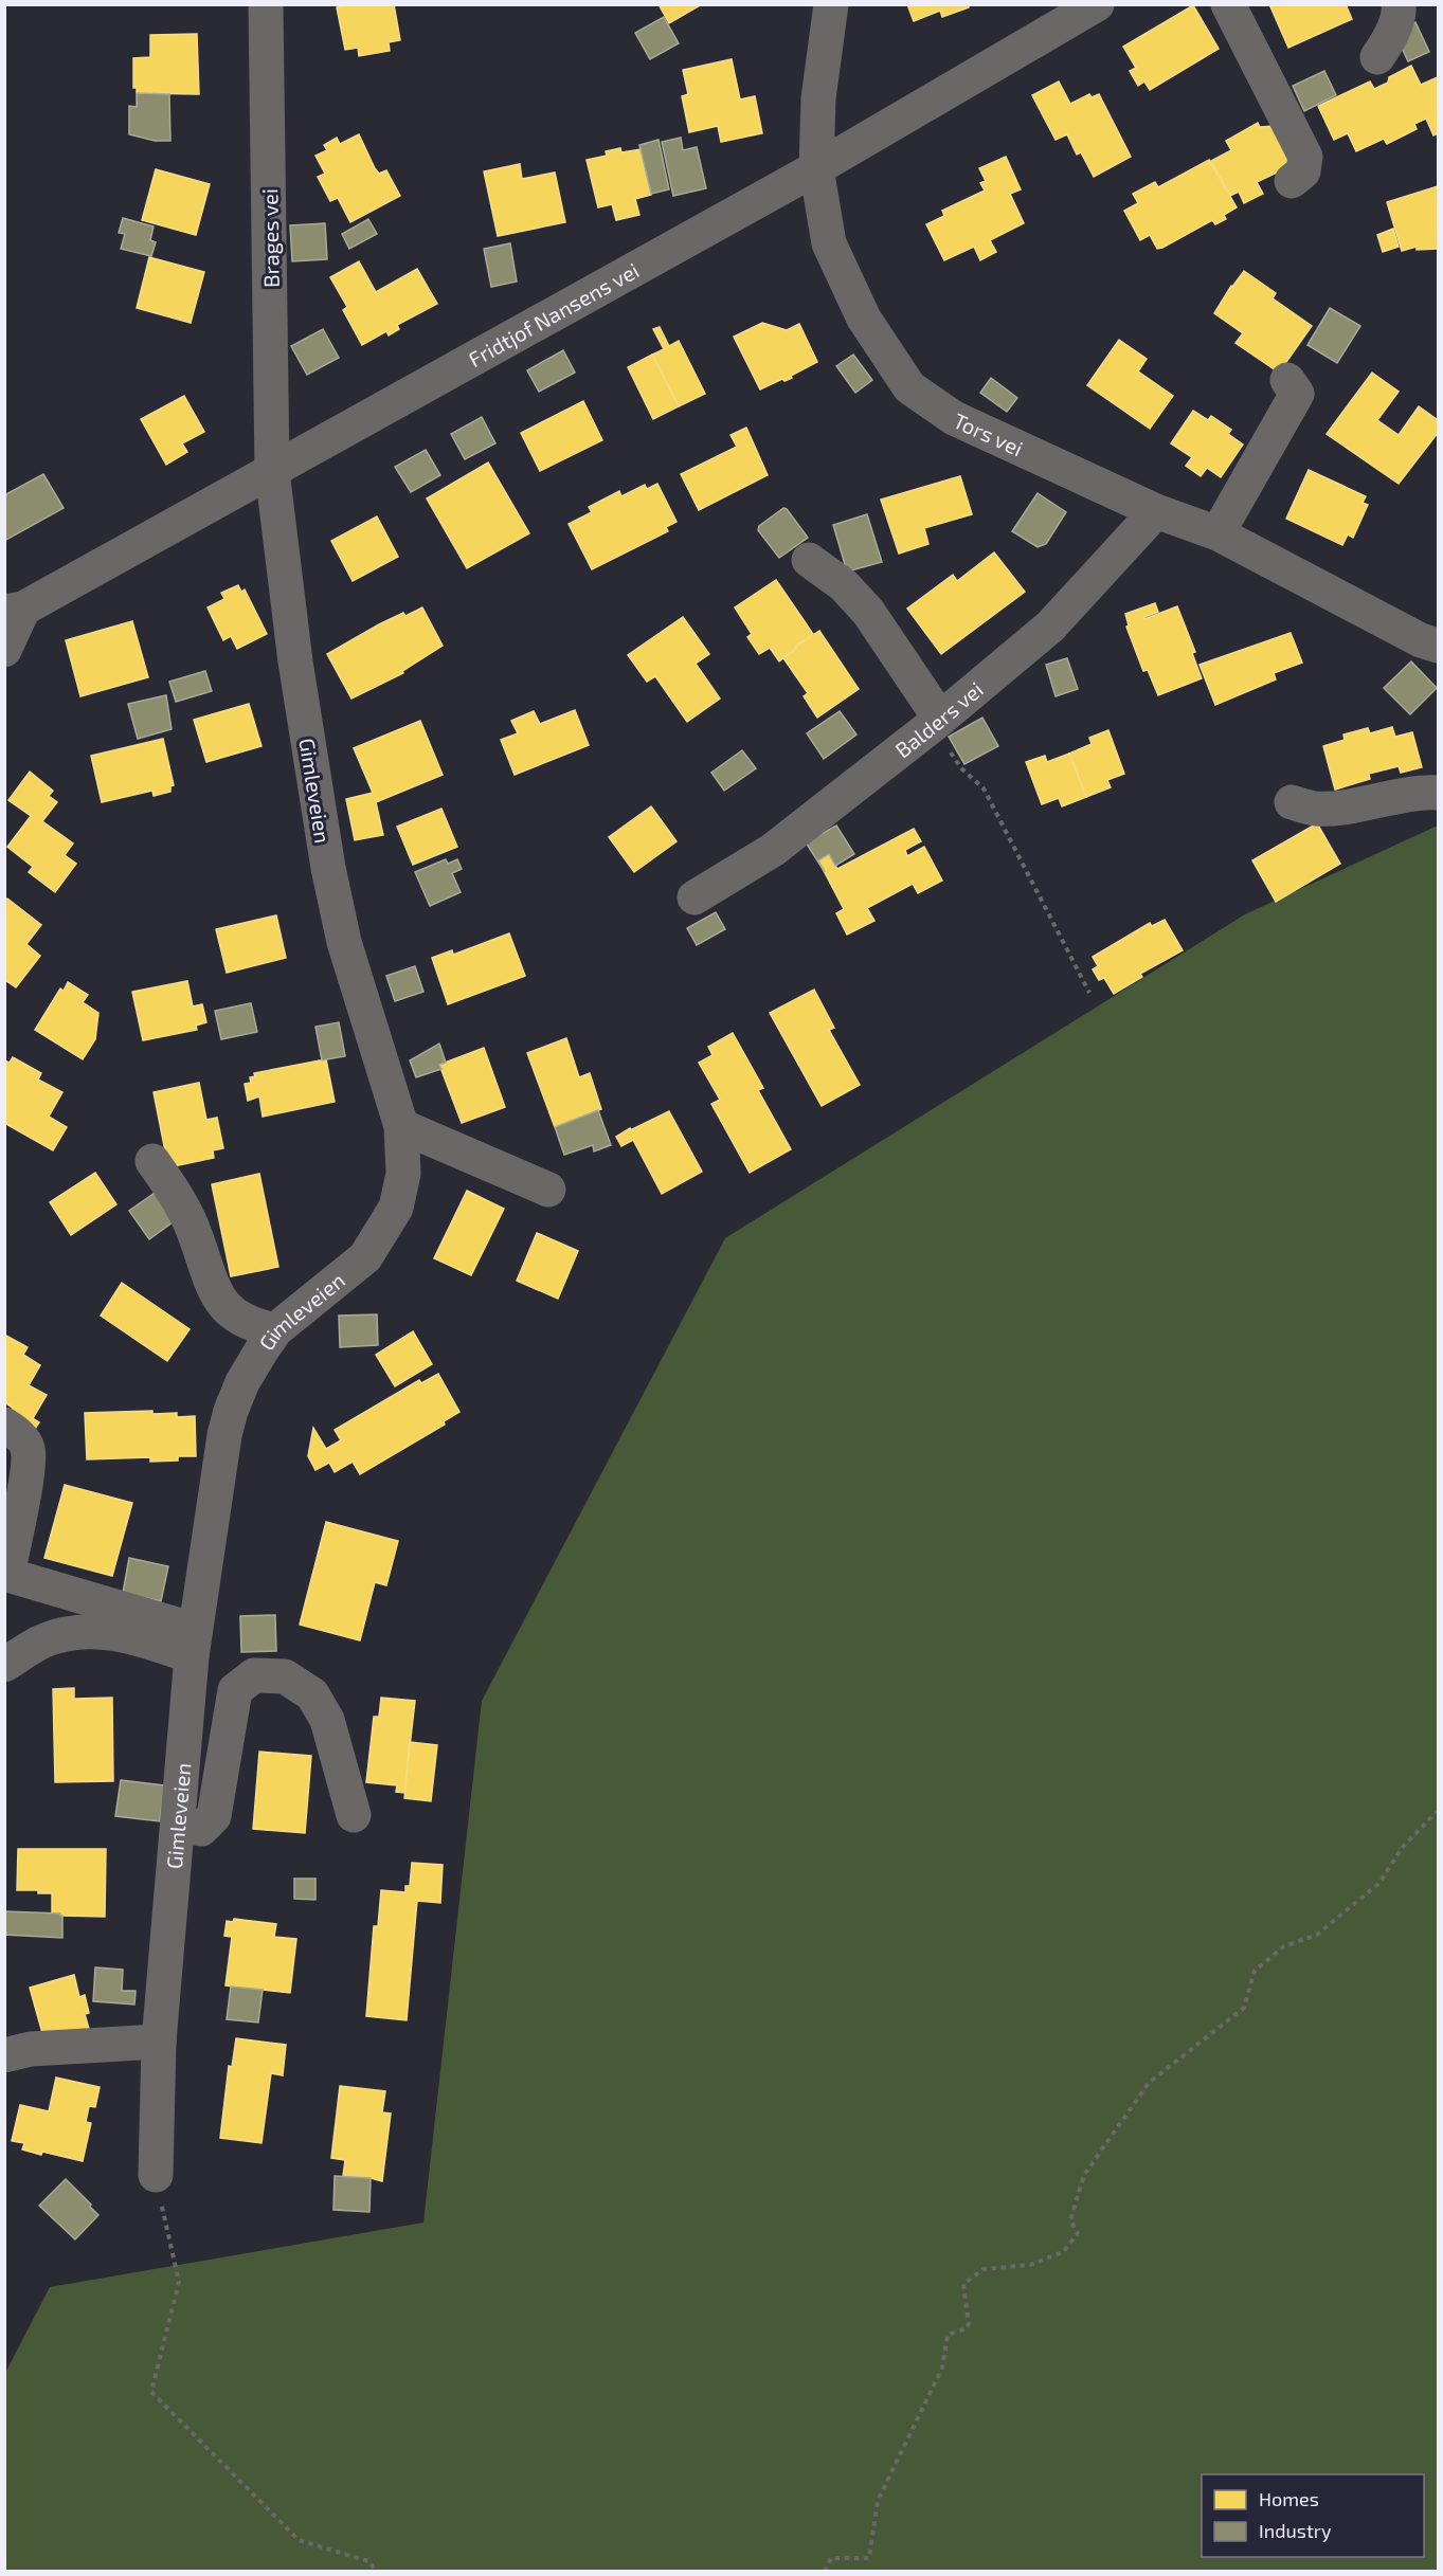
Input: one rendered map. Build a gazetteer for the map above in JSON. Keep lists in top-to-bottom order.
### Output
{
  "streets": {
    "street": [
      "Brages vei",
      "Fridtjof Nansens vei",
      "Tors vei",
      "Balders vei",
      "Gimleveien"
    ]
  },
  "crossings": [
    ["Brages vei", "Fridtjof Nansens vei"],
    ["Brages vei", "Gimleveien"],
    ["Fridtjof Nansens vei", "Tors vei"],
    ["Fridtjof Nansens vei", "Gimleveien"],
    ["Tors vei", "Balders vei"]
  ],
  "legend": ["Homes", "Industry"]
}
